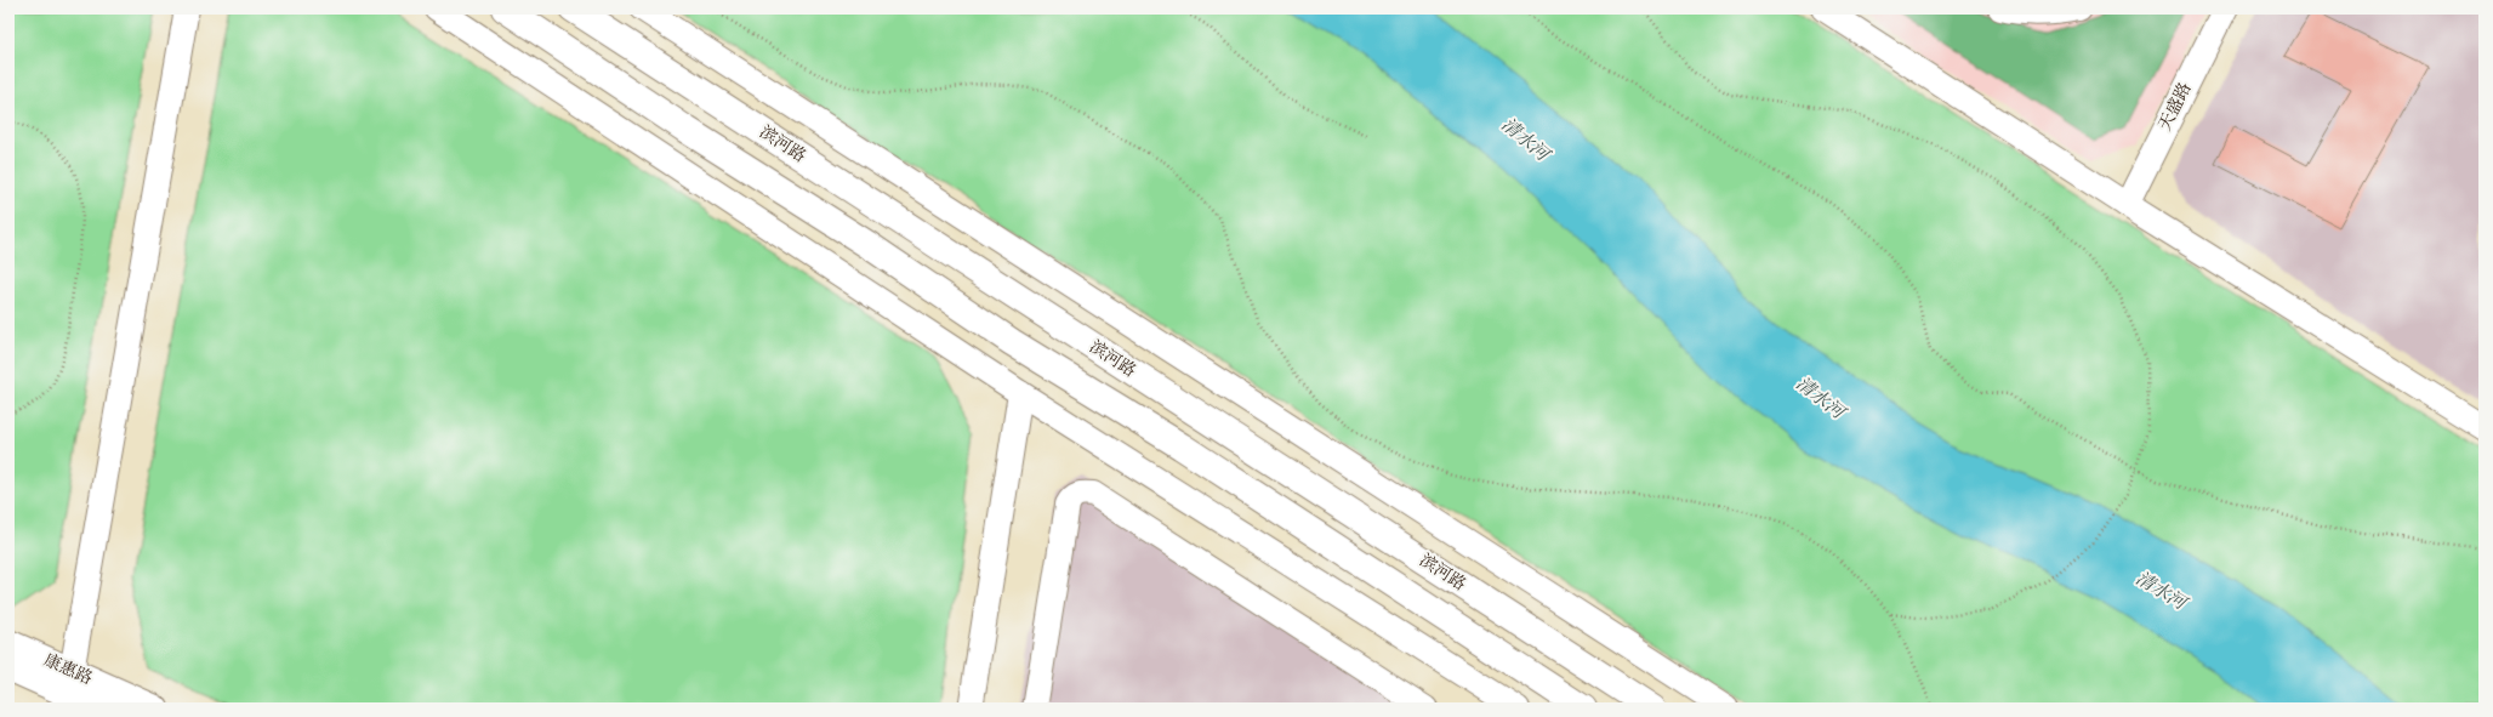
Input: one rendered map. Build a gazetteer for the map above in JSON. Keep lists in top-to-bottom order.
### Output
{
  "streets": {
    "main road": ["滨河路", "康惠路"],
    "street": ["天盛路"]
  },
  "water": ["清水河"]
}
